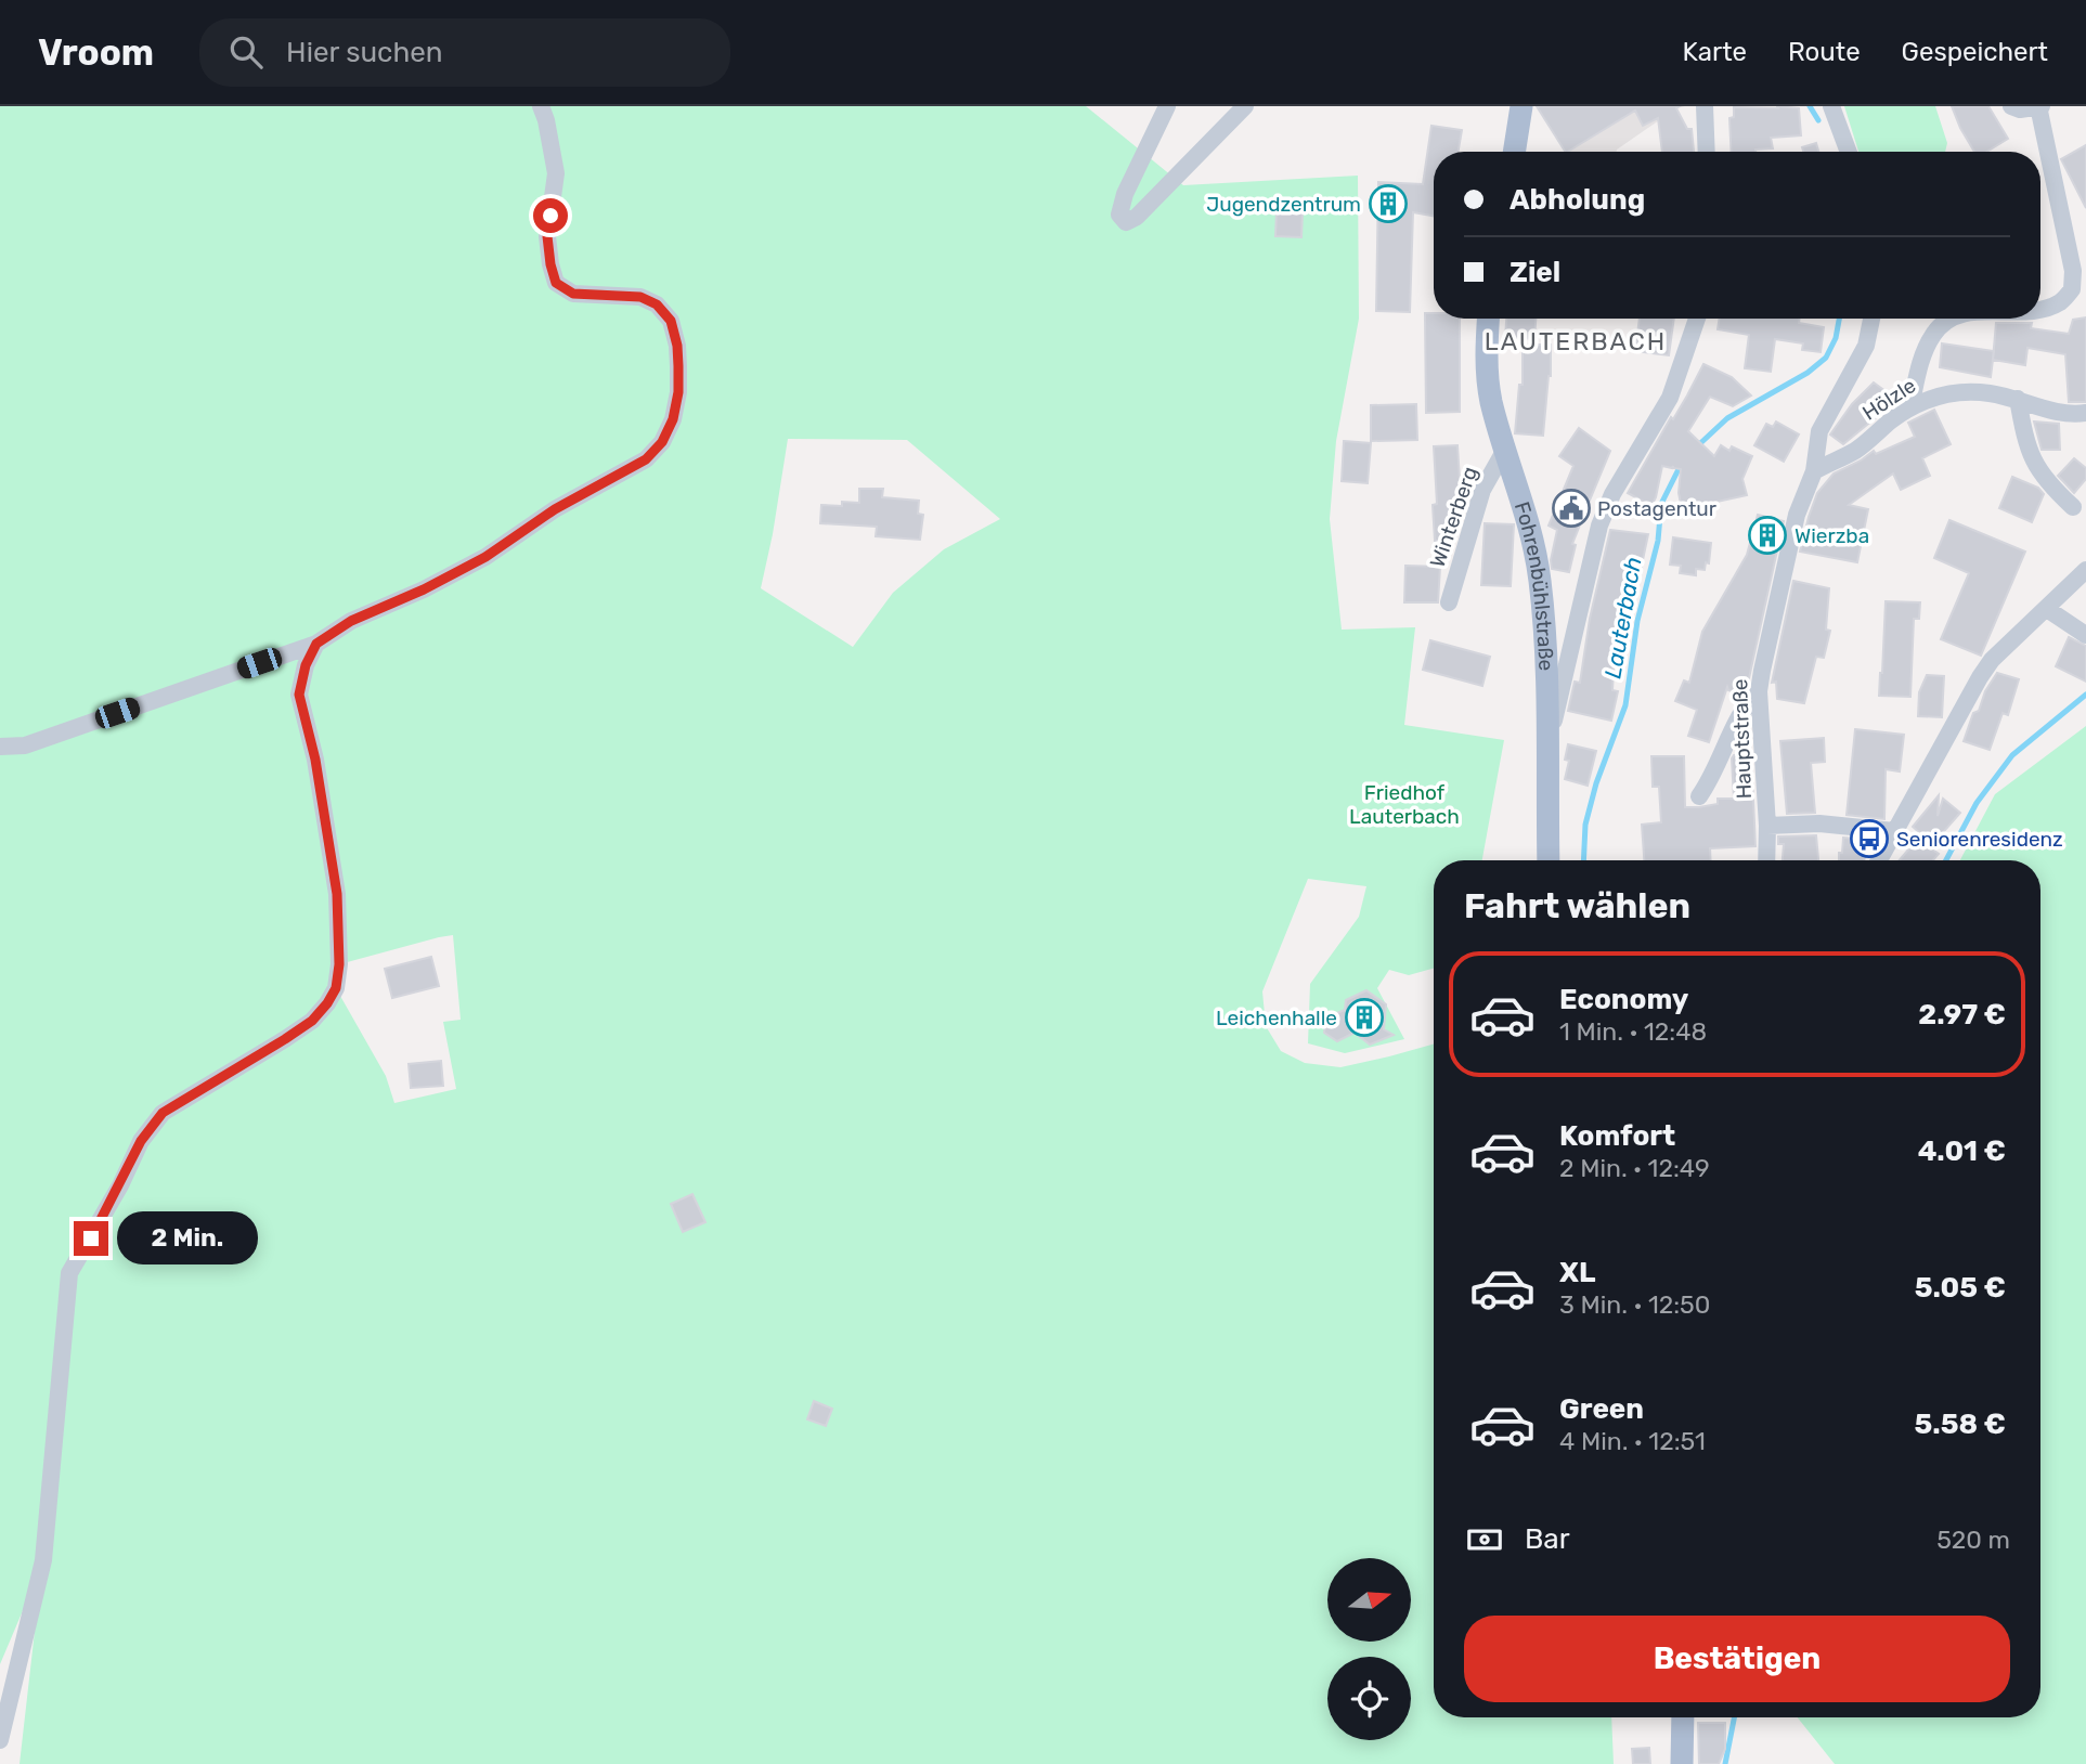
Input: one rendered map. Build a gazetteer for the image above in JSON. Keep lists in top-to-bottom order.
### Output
{
  "streets": {
    "main road": ["Fohrenbühlstraße"],
    "street": ["Hölzle", "Winterberg", "Hauptstraße"]
  },
  "crossings": [
    ["Hölzle", "Hauptstraße"],
    ["Winterberg", "Fohrenbühlstraße"]
  ],
  "districts": ["LAUTERBACH"],
  "water": ["Lauterbach"],
  "parks": ["Friedhof Lauterbach"],
  "places": {
    "building": ["Jugendzentrum", "Wierzba", "Leichenhalle"],
    "public building": ["Postagentur"],
    "bus stop": ["Seniorenresidenz"]
  },
  "north": "right",
  "page": {
    "header": "Vroom",
    "search": "Hier suchen",
    "nav": ["Karte", "Route", "Gespeichert"],
    "banner": ["Abholung", "Ziel"],
    "heading": "Fahrt wählen",
    "list": [
      {
        "name": "Economy",
        "note": "1 Min. · 12:48",
        "value": "2.97 €"
      },
      {
        "name": "Komfort",
        "note": "2 Min. · 12:49",
        "value": "4.01 €"
      },
      {
        "name": "XL",
        "note": "3 Min. · 12:50",
        "value": "5.05 €"
      },
      {
        "name": "Green",
        "note": "4 Min. · 12:51",
        "value": "5.58 €"
      }
    ],
    "bubble": "2 Min.",
    "pay": ["Bar", "520 m"],
    "buttons": "Bestätigen"
  }
}
